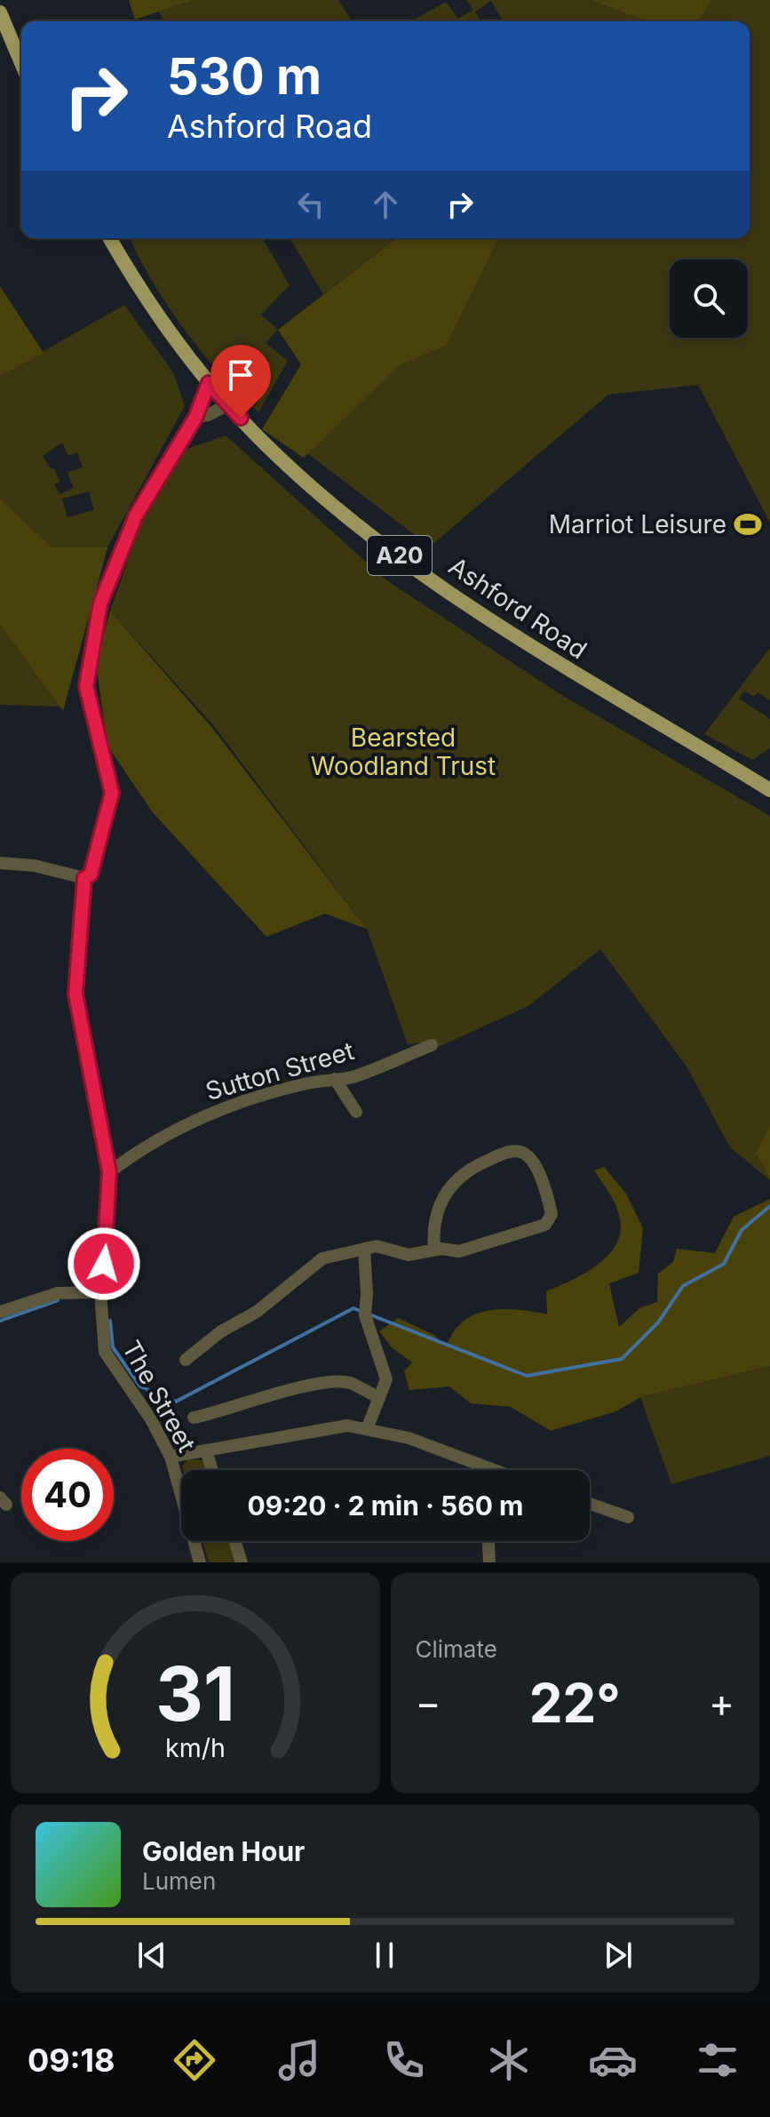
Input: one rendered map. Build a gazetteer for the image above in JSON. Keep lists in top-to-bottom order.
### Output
{
  "streets": {
    "main road": ["A20", "Ashford Road"],
    "street": ["Sutton Street", "The Street"]
  },
  "crossings": [
    ["Ashford Road", "The Street"],
    ["Sutton Street", "The Street"]
  ],
  "parks": ["Bearsted Woodland Trust"],
  "places": {
    "sports": ["Marriot Leisure"]
  },
  "page": {
    "turn": ["530 m", "Ashford Road"],
    "limit": "40",
    "trip": "09:20 · 2 min · 560 m",
    "tile": "Climate",
    "heat": ["−", "22°", "+"],
    "song": ["Golden Hour", "Lumen"],
    "tabs": "09:18",
    "gauge": ["31", "km/h"]
  }
}
